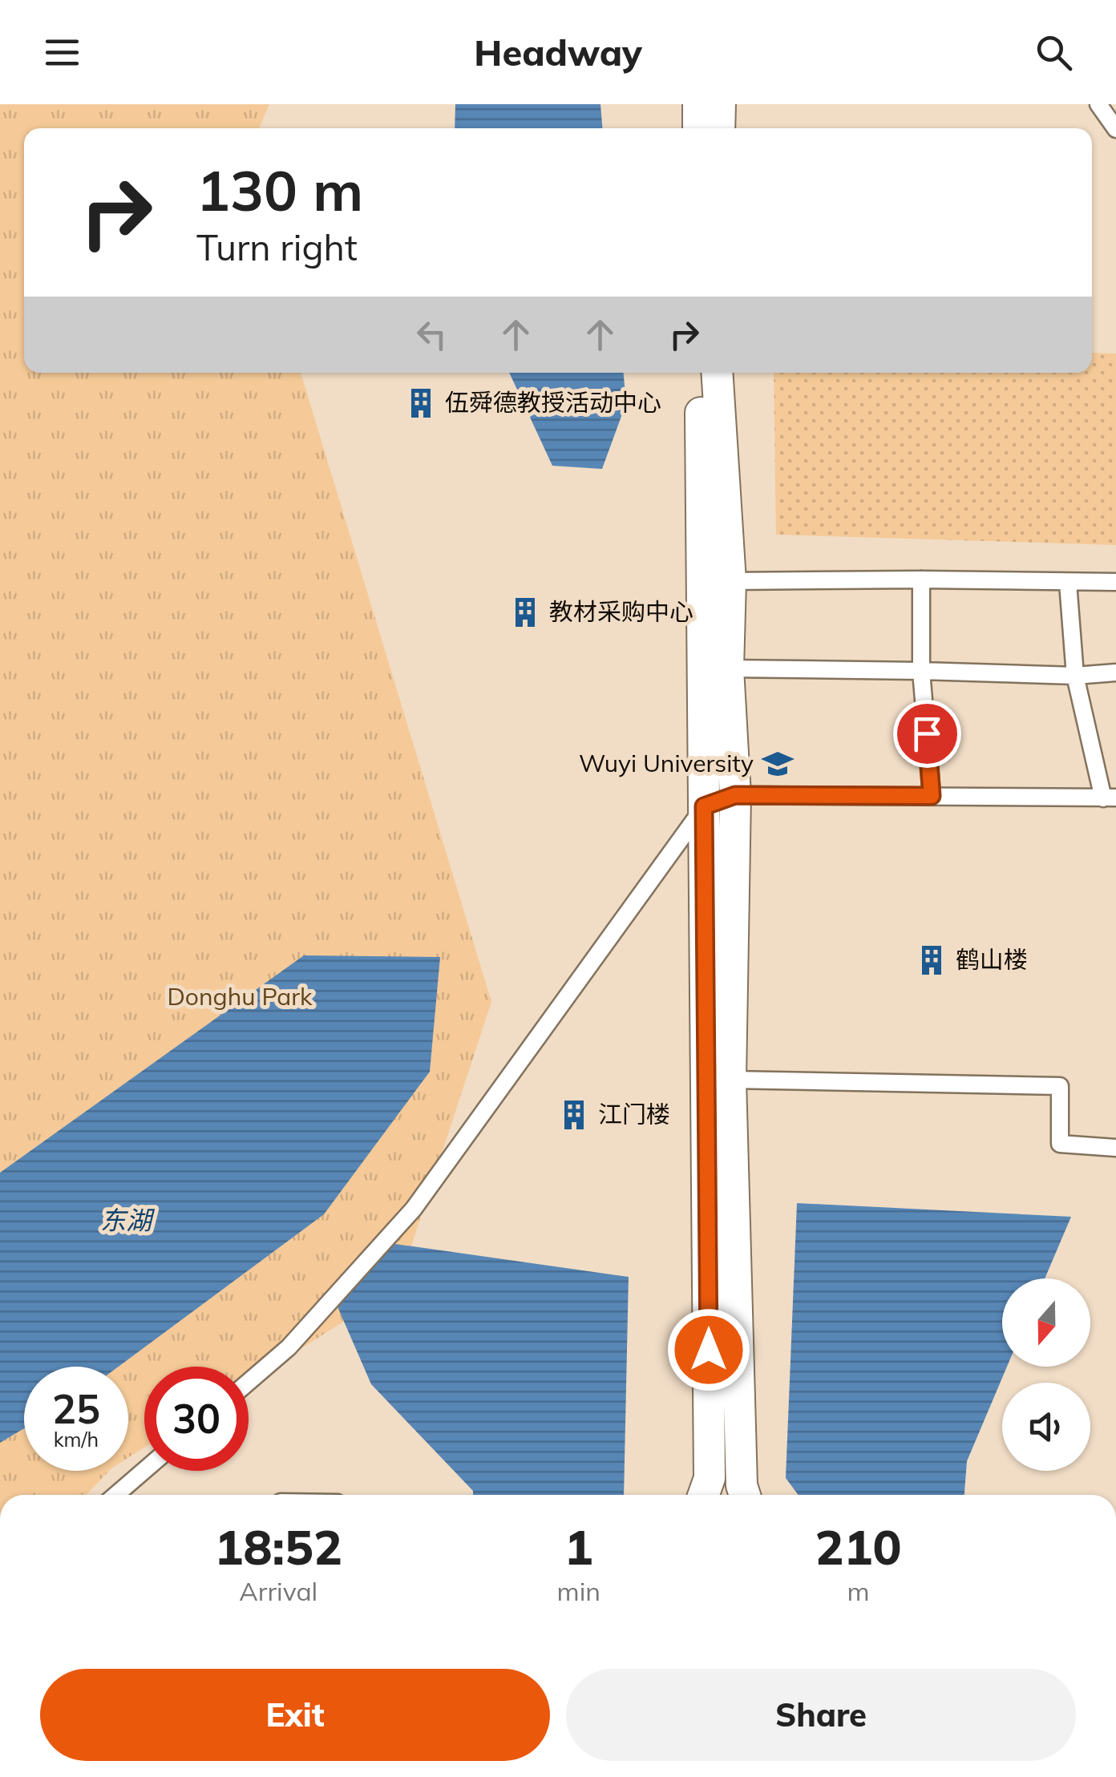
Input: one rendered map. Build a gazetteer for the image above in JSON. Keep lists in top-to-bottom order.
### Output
{
  "water": ["东湖"],
  "parks": ["Donghu Park"],
  "places": {
    "building": [
      "伍舜德教授活动中心",
      "教材采购中心",
      "鹤山楼",
      "江门楼"
    ],
    "school or university": ["Wuyi University"]
  },
  "north": "bottom",
  "page": {
    "header": "Headway",
    "turn": ["130 m", "Turn right"],
    "speed": "25 km/h",
    "limit": "30",
    "eta": [
      "18:52",
      "Arrival",
      "1",
      "min",
      "210",
      "m"
    ],
    "buttons": ["Exit", "Share"]
  }
}
